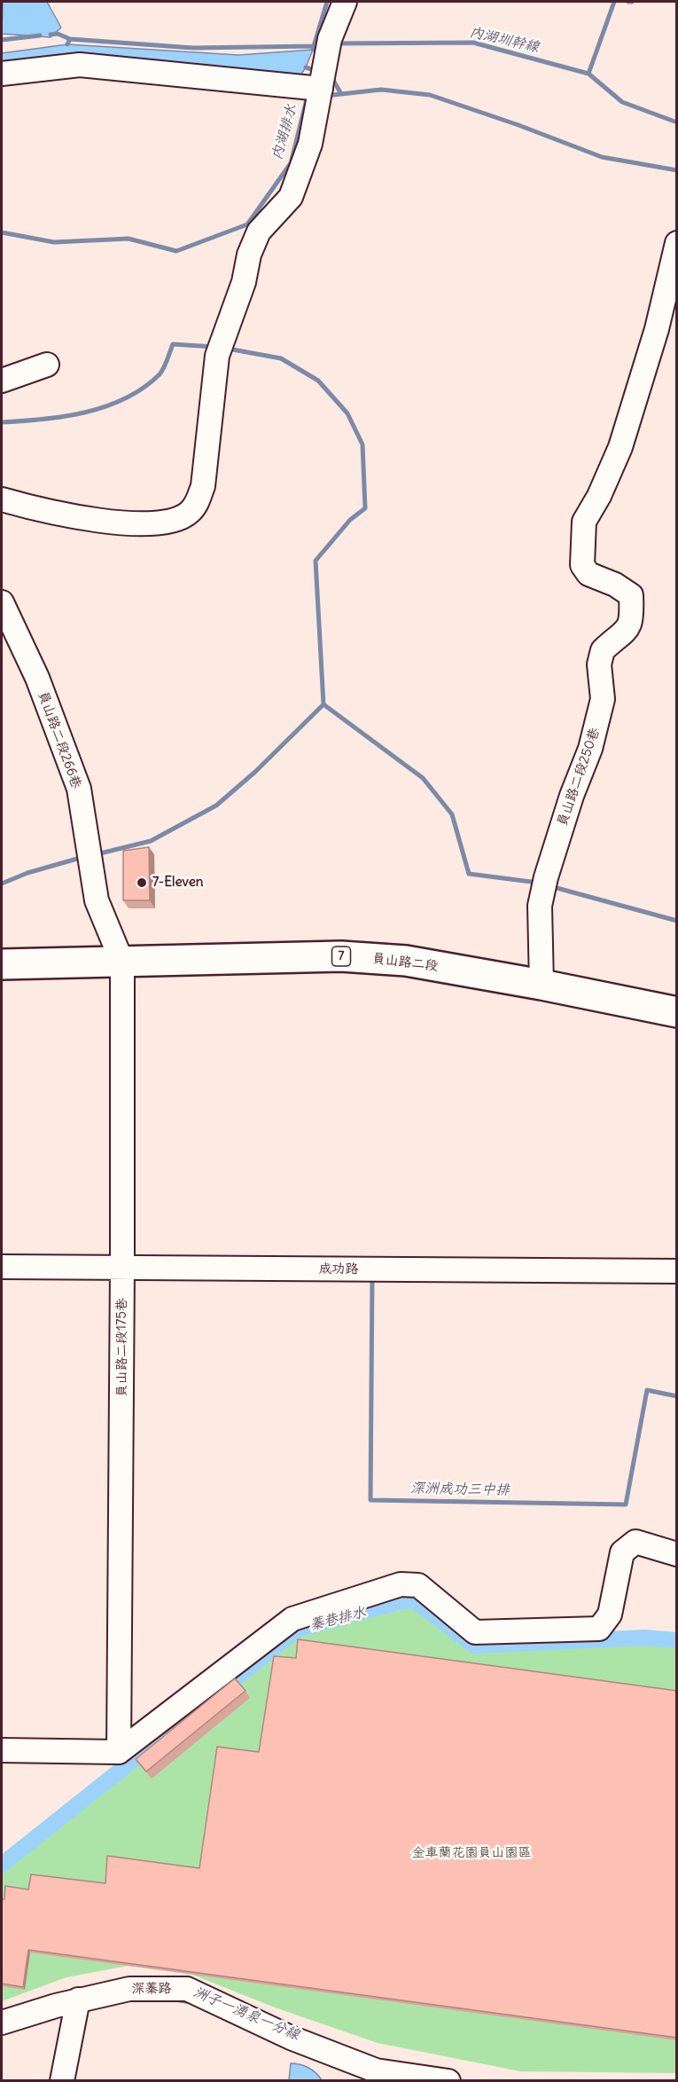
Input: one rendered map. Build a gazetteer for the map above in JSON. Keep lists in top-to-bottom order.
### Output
{
  "streets": {
    "main road": ["7", "員山路二段"],
    "street": [
      "員山路二段266巷",
      "員山路二段250巷",
      "成功路",
      "員山路二段175巷",
      "深蓁路"
    ]
  },
  "crossings": [
    ["員山路二段266巷", "員山路二段"],
    ["員山路二段266巷", "員山路二段175巷"],
    ["員山路二段250巷", "員山路二段"],
    ["員山路二段", "員山路二段175巷"],
    ["成功路", "員山路二段175巷"]
  ],
  "water": [
    "內湖圳幹線",
    "內湖排水",
    "深洲成功三中排",
    "蓁巷排水",
    "洲子一湧泉一分線"
  ],
  "parks": ["金車蘭花園員山園區"],
  "places": ["7-Eleven"]
}
